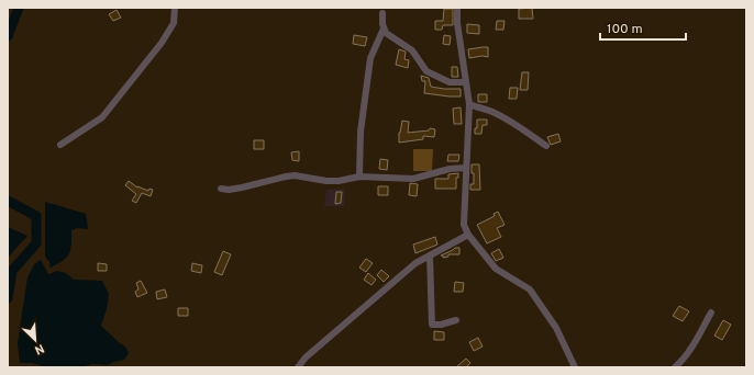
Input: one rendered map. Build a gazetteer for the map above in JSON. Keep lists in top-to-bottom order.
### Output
{
  "scale_bar": "100 m",
  "north": "bottom right"
}
